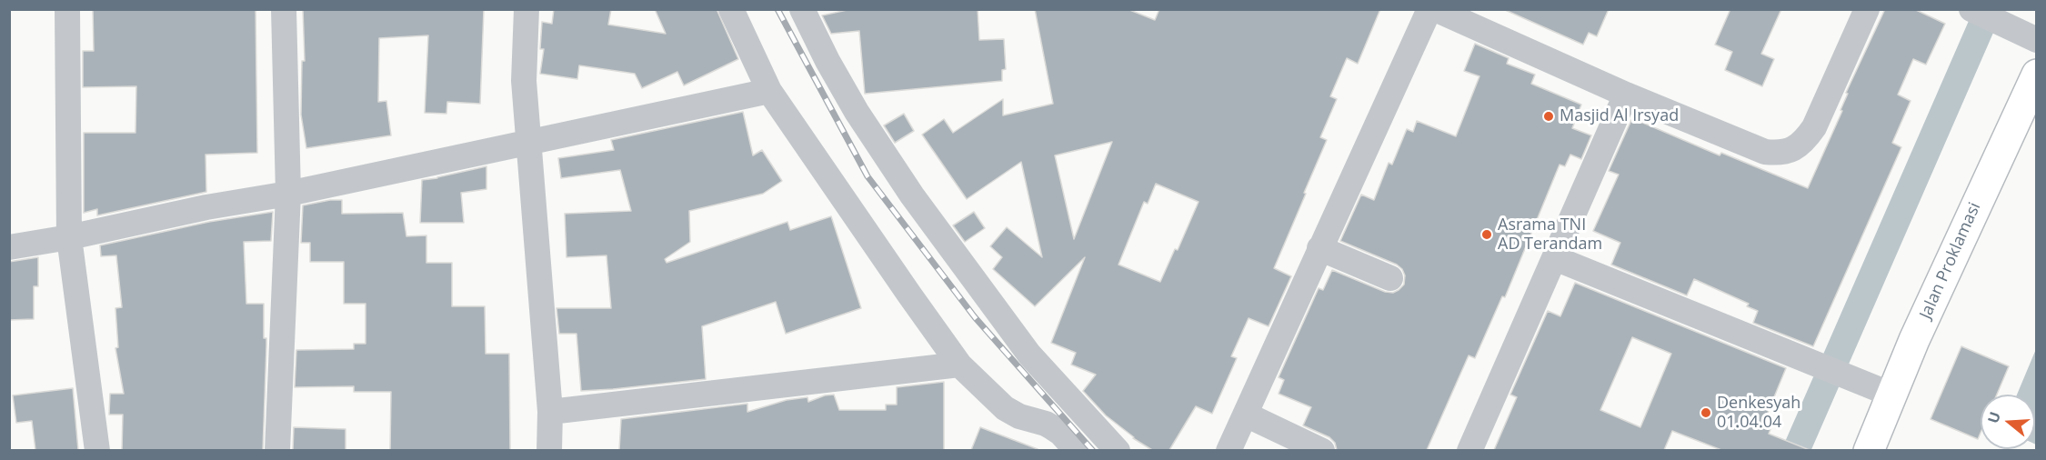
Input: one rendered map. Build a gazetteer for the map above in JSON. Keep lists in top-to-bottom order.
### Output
{
  "streets": {
    "main road": ["Jalan Proklamasi"]
  },
  "places": ["Masjid Al Irsyad", "Asrama TNI AD Terandam", "Denkesyah 01.04.04"],
  "north": "left"
}
